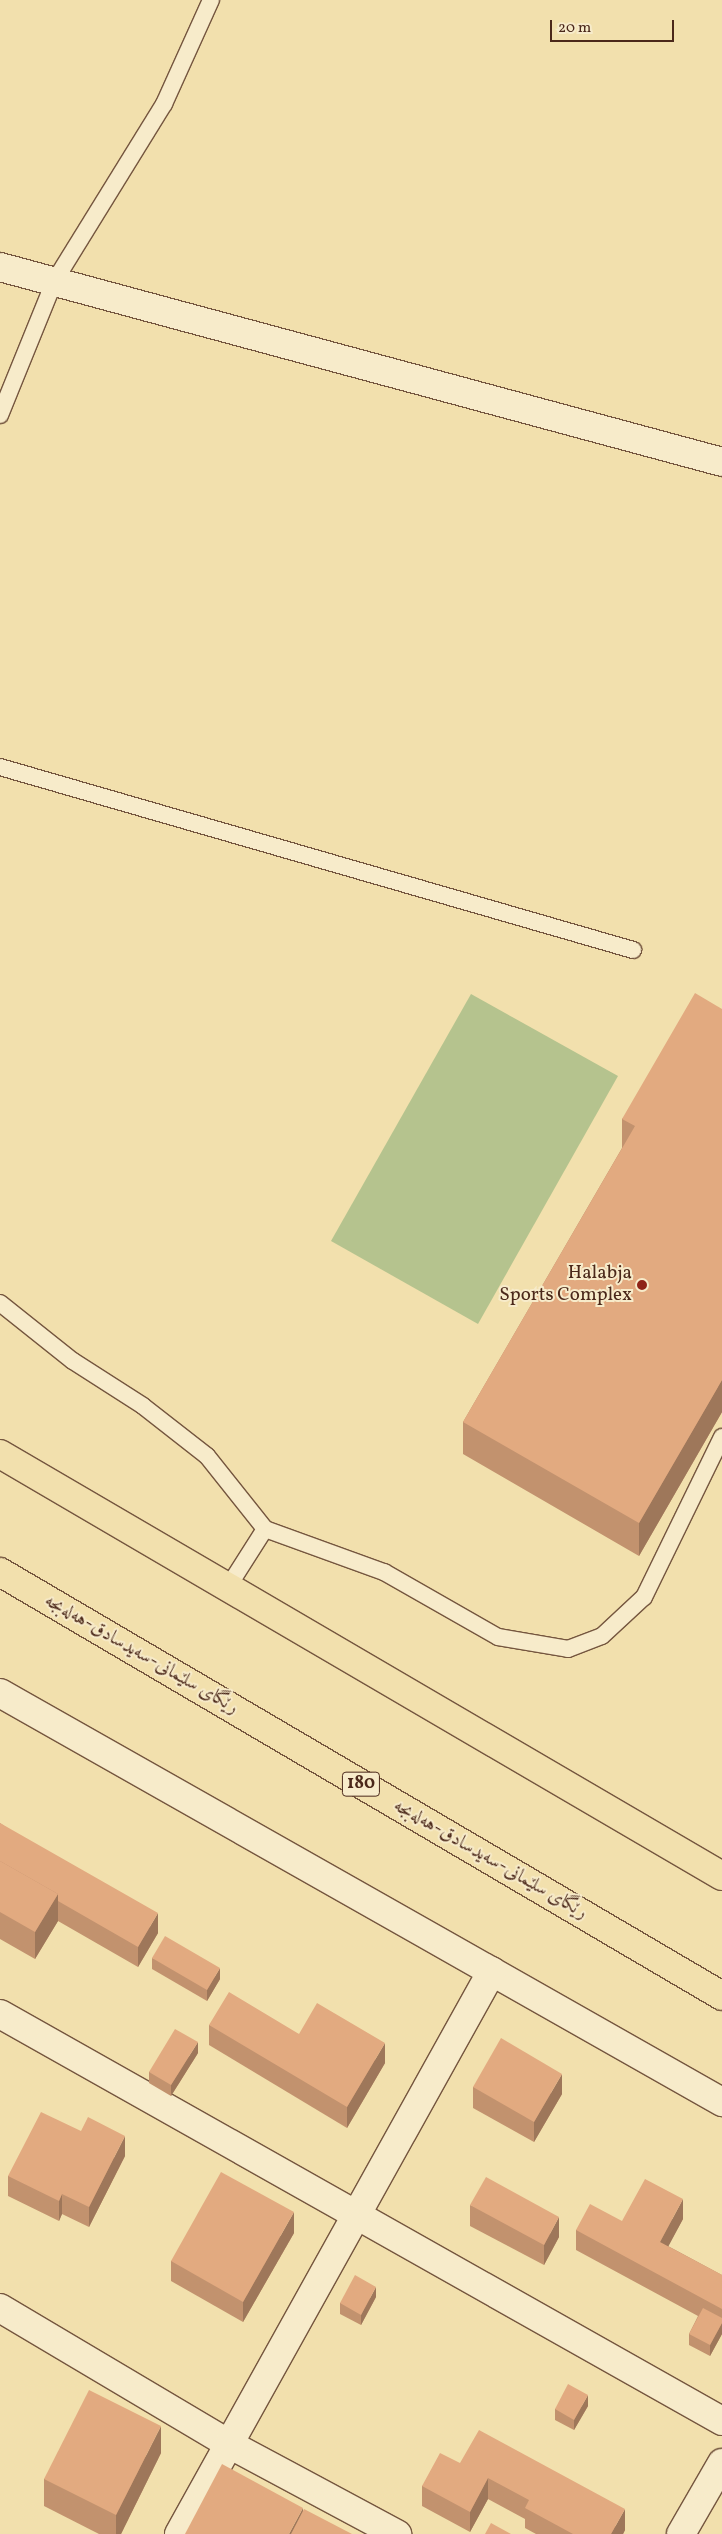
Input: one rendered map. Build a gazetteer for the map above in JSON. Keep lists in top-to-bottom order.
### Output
{
  "streets": {
    "highway": ["رێگای سلێمانی-سەیدسادق-هەلەبجە", "180"]
  },
  "places": ["Halabja Sports Complex"],
  "scale_bar": "20 m"
}
